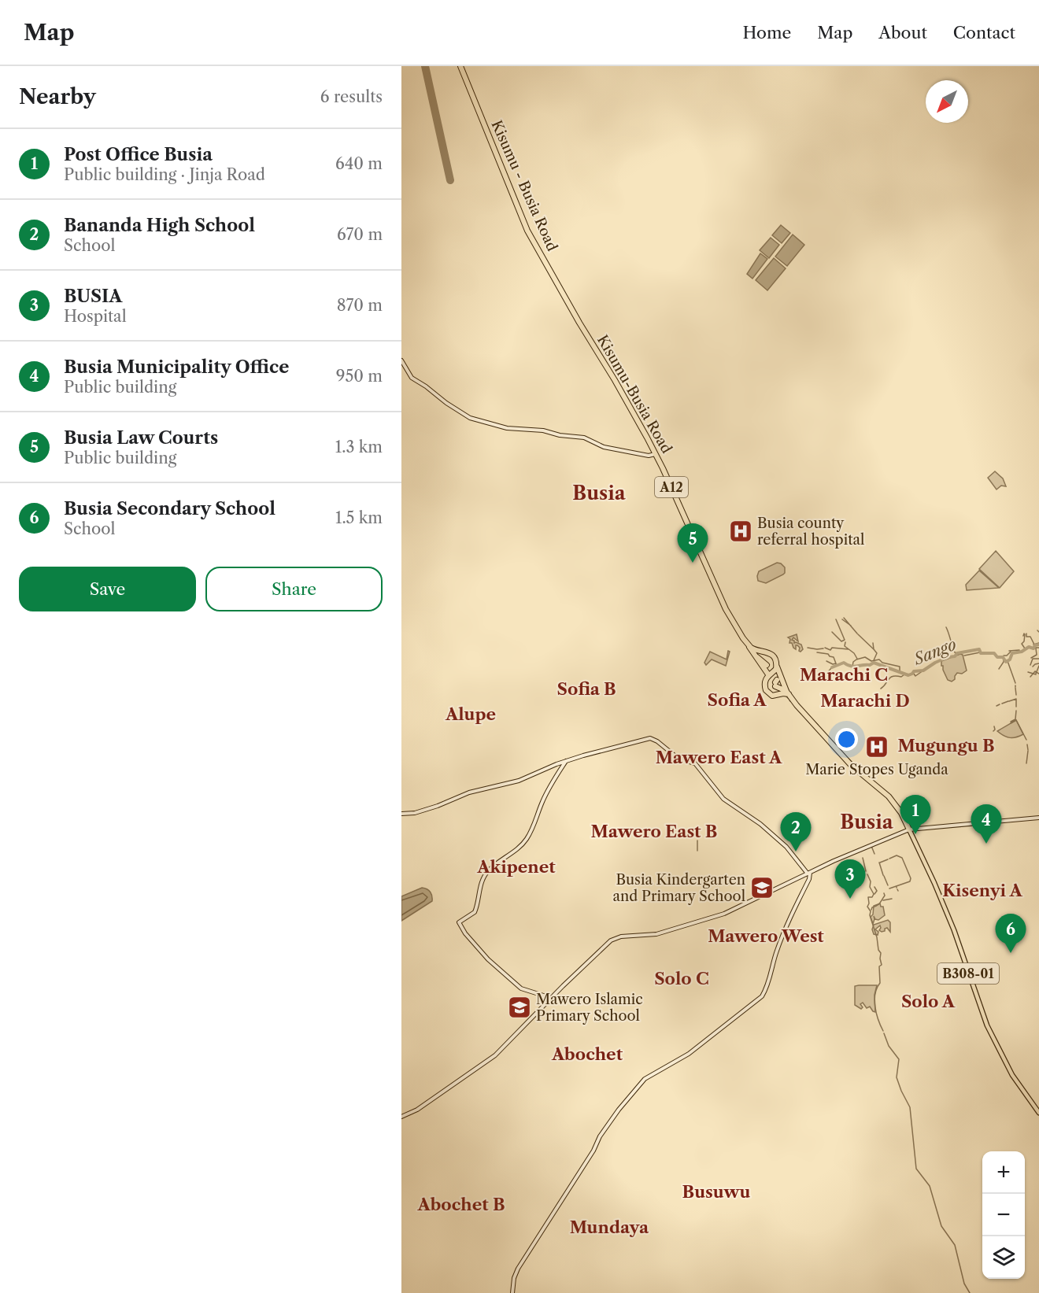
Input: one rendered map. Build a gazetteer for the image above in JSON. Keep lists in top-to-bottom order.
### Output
{
  "streets": {
    "highway": [
      "Kisumu - Busia Road",
      "Kisumu-Busia Road",
      "A12",
      "B308-01"
    ]
  },
  "crossings": [
    ["Kisumu - Busia Road", "Kisumu-Busia Road"],
    ["Kisumu-Busia Road", "A12"]
  ],
  "districts": [
    "Busia",
    "Marachi C",
    "Sofia B",
    "Sofia A",
    "Marachi D",
    "Alupe",
    "Mugungu B",
    "Mawero East A",
    "Busia",
    "Mawero East B",
    "Akipenet",
    "Kisenyi A",
    "Mawero West",
    "Solo C",
    "Solo A",
    "Abochet",
    "Busuwu",
    "Abochet B",
    "Mundaya"
  ],
  "water": ["Sango"],
  "places": {
    "hospital": ["Busia county referral hospital", "Marie Stopes Uganda"],
    "school or university": ["Busia Kindergarten and Primary School", "Mawero Islamic Primary School"]
  },
  "north": "bottom left",
  "page": {
    "header": "Map",
    "nav": [
      "Home",
      "Map",
      "About",
      "Contact"
    ],
    "heading": ["Nearby", "6 results"],
    "list": [
      {
        "mark": "1",
        "name": "Post Office Busia",
        "note": "Public building · Jinja Road",
        "value": "640 m"
      },
      {
        "mark": "2",
        "name": "Bananda High School",
        "note": "School",
        "value": "670 m"
      },
      {
        "mark": "3",
        "name": "BUSIA",
        "note": "Hospital",
        "value": "870 m"
      },
      {
        "mark": "4",
        "name": "Busia Municipality Office",
        "note": "Public building",
        "value": "950 m"
      },
      {
        "mark": "5",
        "name": "Busia Law Courts",
        "note": "Public building",
        "value": "1.3 km"
      },
      {
        "mark": "6",
        "name": "Busia Secondary School",
        "note": "School",
        "value": "1.5 km"
      }
    ],
    "pins": [
      "5",
      "1",
      "4",
      "2",
      "3",
      "6"
    ],
    "buttons": ["Save", "Share"],
    "map_buttons": ["+", "−"]
  }
}
